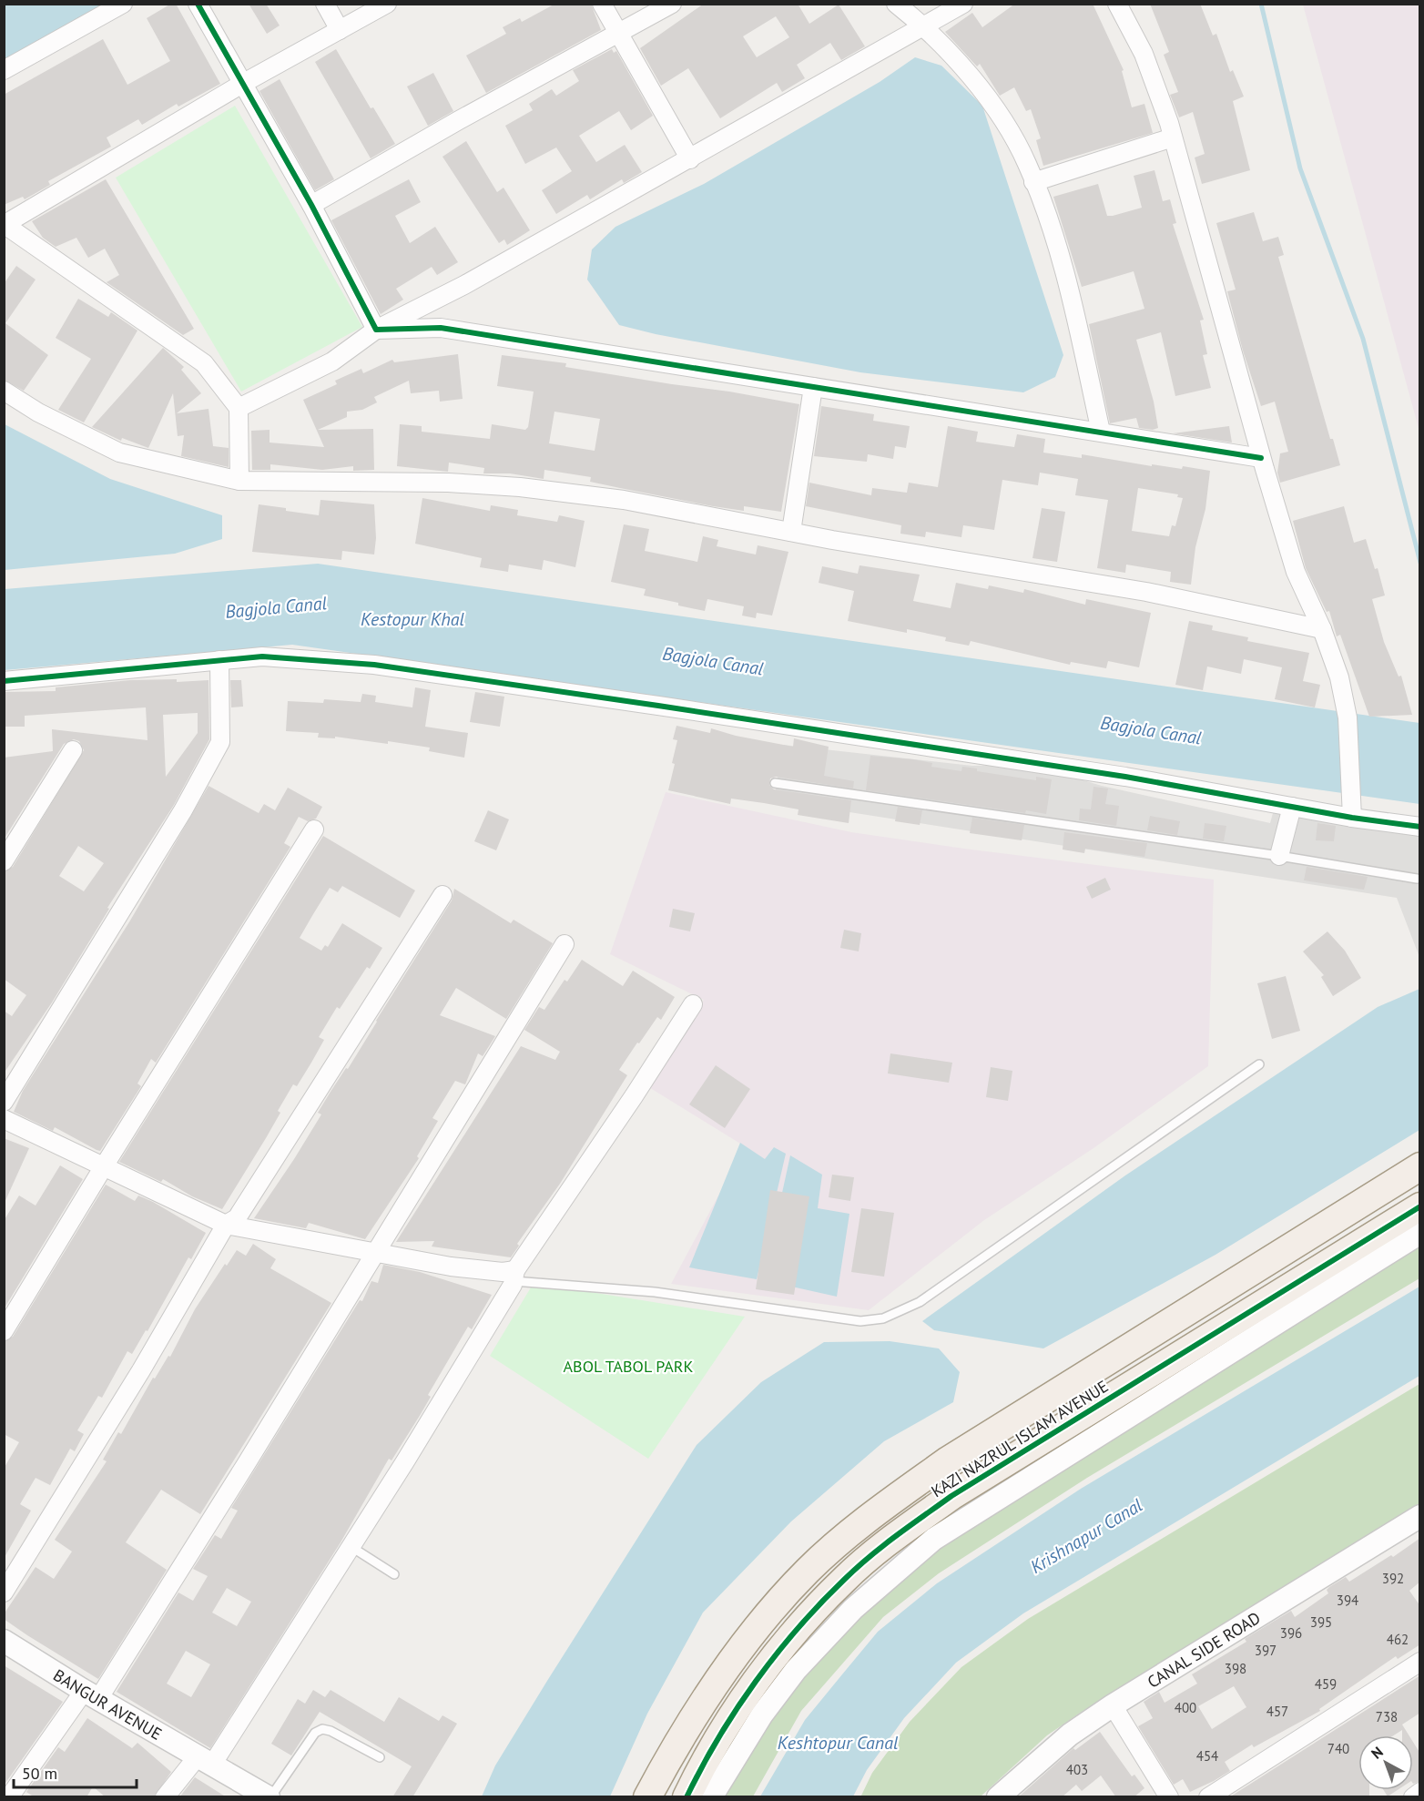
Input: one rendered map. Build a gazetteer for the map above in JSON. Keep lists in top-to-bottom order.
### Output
{
  "streets": {
    "main road": ["KAZI NAZRUL ISLAM AVENUE"],
    "street": ["CANAL SIDE ROAD", "BANGUR AVENUE"]
  },
  "water": [
    "Bagjola Canal",
    "Kestopur Khal",
    "Krishnapur Canal",
    "Keshtopur Canal"
  ],
  "parks": ["ABOL TABOL PARK"],
  "house_numbers": [
    "392",
    "394",
    "395",
    "396",
    "462",
    "397",
    "398",
    "459",
    "400",
    "457",
    "738",
    "740",
    "454",
    "403"
  ],
  "scale_bar": "50 m",
  "north": "top left"
}
